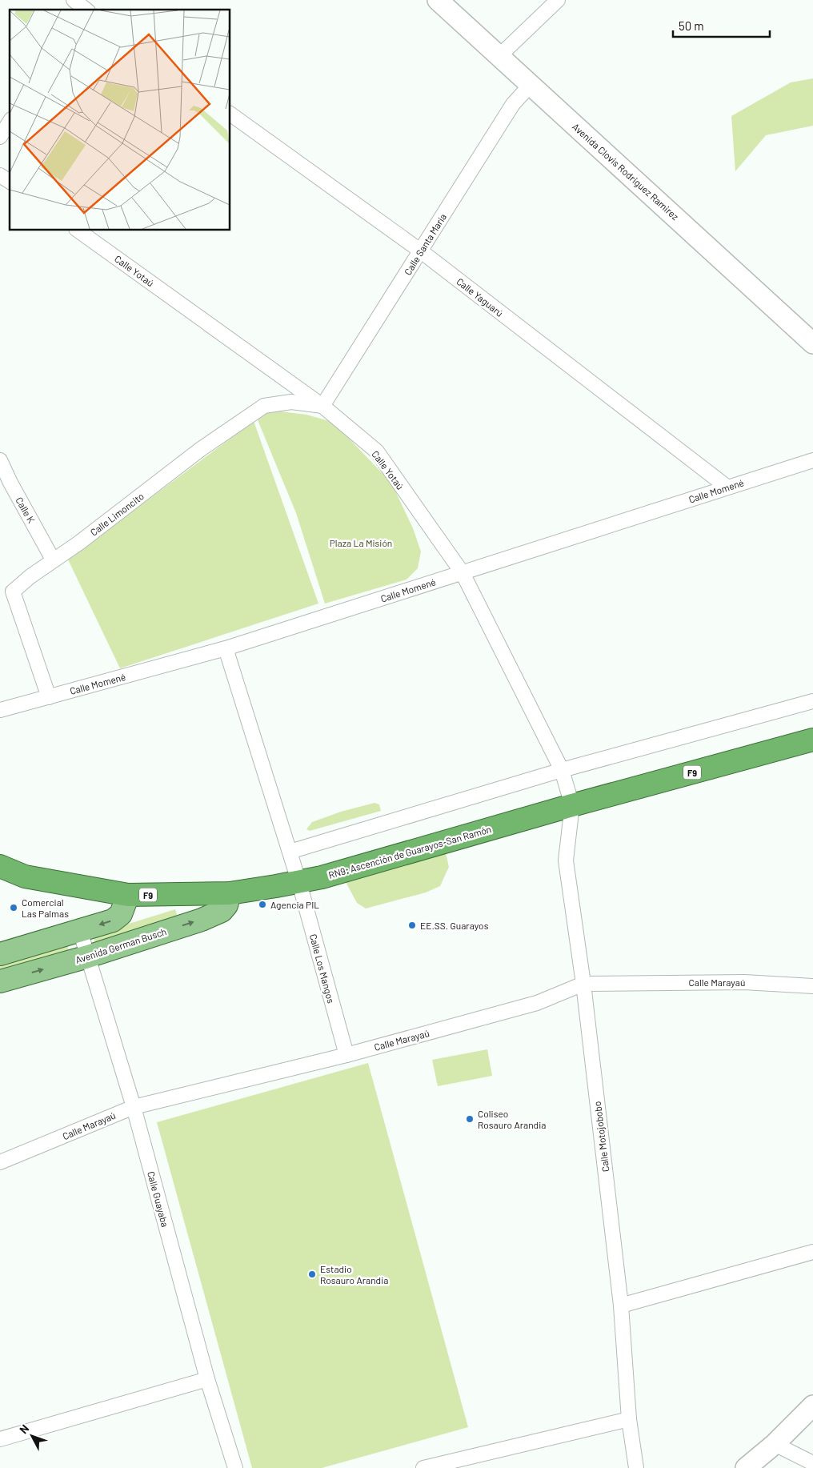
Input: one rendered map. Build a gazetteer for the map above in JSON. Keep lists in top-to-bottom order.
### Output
{
  "streets": {
    "highway": ["F9", "RN9: Ascención de Guarayos-San Ramón"],
    "main road": ["Avenida Clovis Rodriguez Ramirez", "Avenida German Busch"],
    "street": [
      "Calle Santa María",
      "Calle Yotaú",
      "Calle Yaguarú",
      "Calle Momené",
      "Calle K",
      "Calle Limoncito",
      "Calle Los Mangos",
      "Calle Marayaú",
      "Calle Motojobobo",
      "Calle Guayaba"
    ]
  },
  "crossings": [
    ["Avenida Clovis Rodriguez Ramirez", "Calle Santa María"],
    ["Calle Santa María", "Calle Yotaú"],
    ["Calle Santa María", "Calle Yaguarú"],
    ["Calle Santa María", "Calle Limoncito"],
    ["Calle Yotaú", "Calle Momené"],
    ["Calle Yotaú", "Calle Limoncito"],
    ["Calle Yotaú", "RN9: Ascención de Guarayos-San Ramón"],
    ["Calle Yotaú", "Calle Motojobobo"],
    ["Calle Yaguarú", "Calle Momené"],
    ["Calle Momené", "Calle Limoncito"],
    ["Calle Momené", "Calle Los Mangos"],
    ["Calle K", "Calle Limoncito"],
    ["RN9: Ascención de Guarayos-San Ramón", "Avenida German Busch"],
    ["RN9: Ascención de Guarayos-San Ramón", "Calle Los Mangos"],
    ["RN9: Ascención de Guarayos-San Ramón", "Calle Motojobobo"],
    ["Avenida German Busch", "Calle Guayaba"],
    ["Calle Los Mangos", "Calle Marayaú"],
    ["Calle Marayaú", "Calle Motojobobo"],
    ["Calle Marayaú", "Calle Guayaba"]
  ],
  "parks": ["Plaza La Misión"],
  "places": [
    "Agencia PIL",
    "Comercial Las Palmas",
    "EE.SS. Guarayos",
    "Coliseo Rosauro Arandia",
    "Estadio Rosauro Arandia"
  ],
  "scale_bar": "50 m",
  "north": "top left"
}
